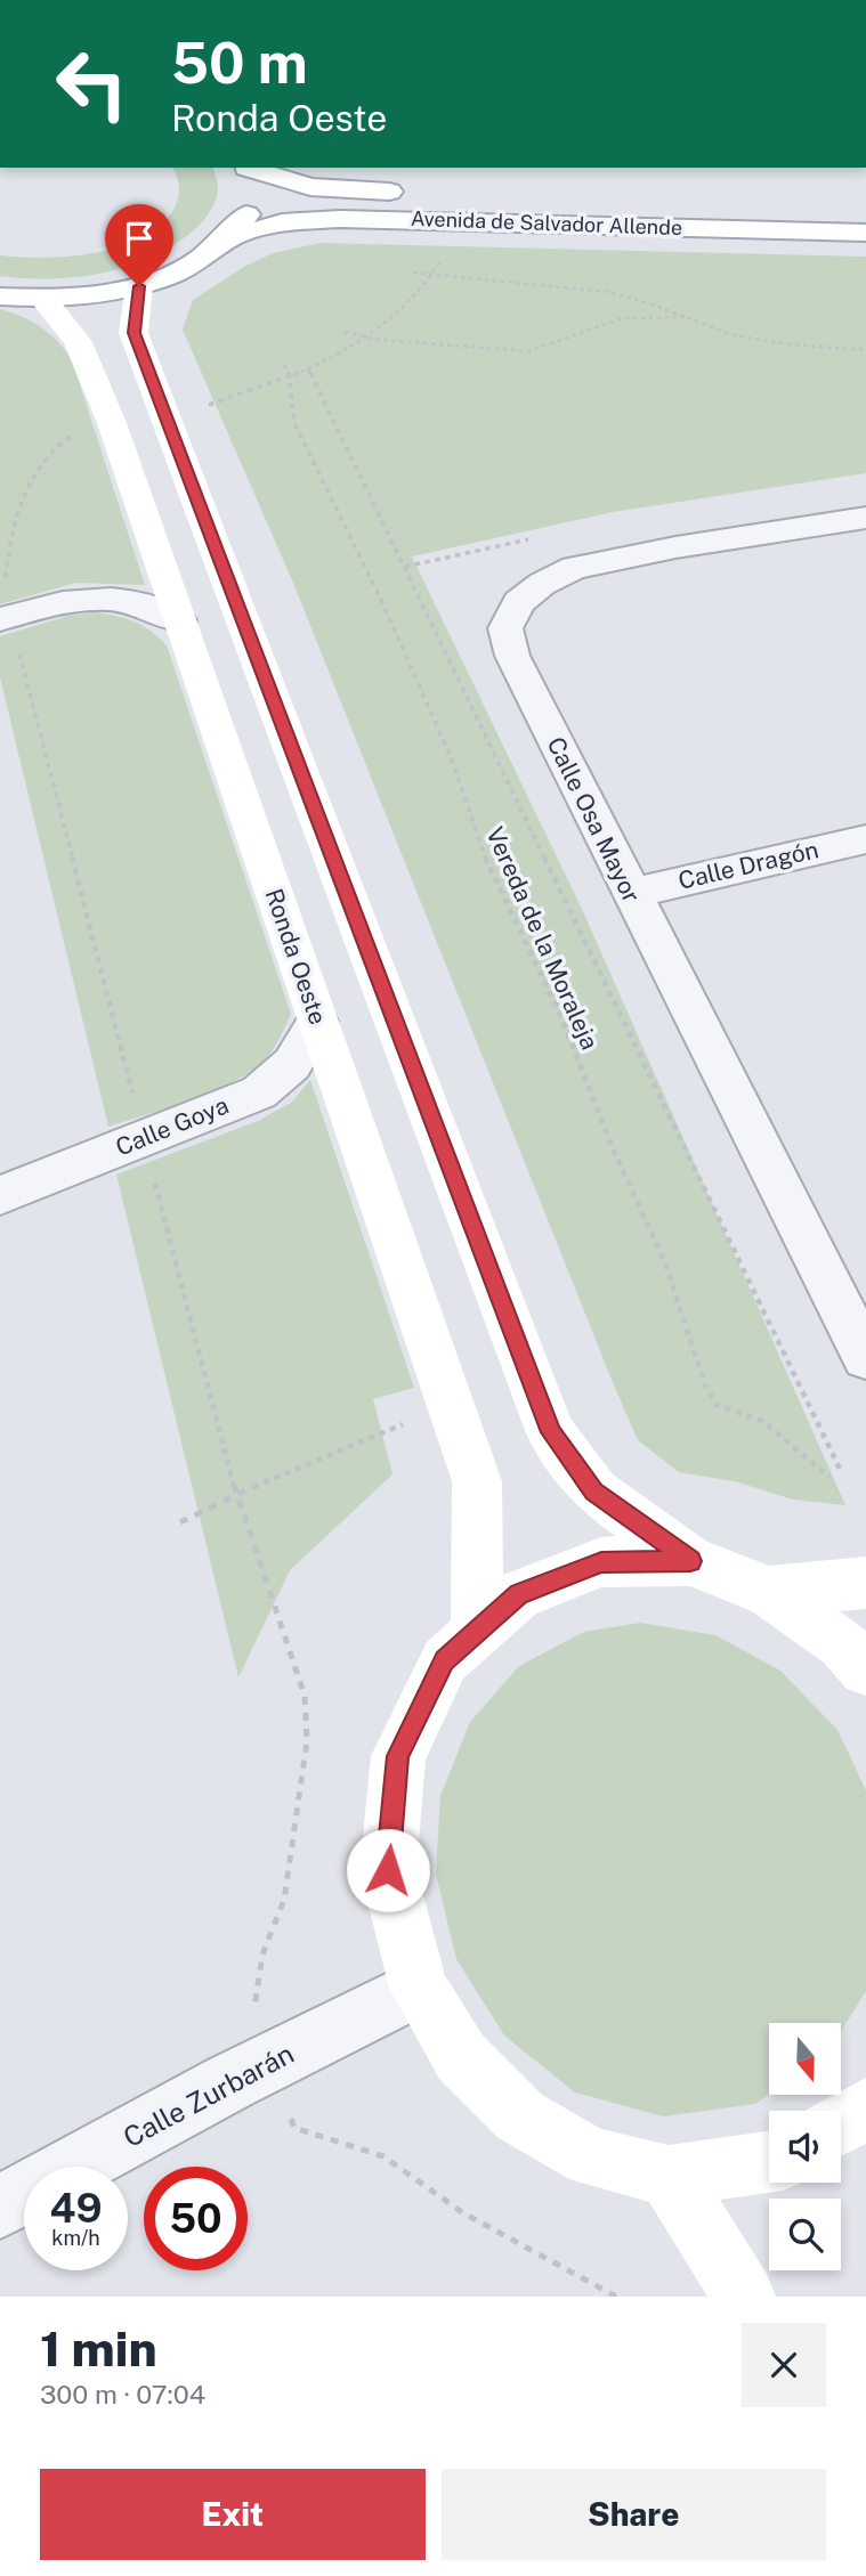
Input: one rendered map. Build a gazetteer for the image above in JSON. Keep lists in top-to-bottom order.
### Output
{
  "streets": {
    "main road": ["Avenida de Salvador Allende", "Ronda Oeste"],
    "street": [
      "Calle Osa Mayor",
      "Calle Dragón",
      "Calle Goya",
      "Calle Zurbarán"
    ],
    "path": ["Vereda de la Moraleja"]
  },
  "crossings": [
    ["Calle Osa Mayor", "Calle Dragón"],
    ["Ronda Oeste", "Calle Goya"]
  ],
  "north": "bottom",
  "page": {
    "turn": ["50 m", "Ronda Oeste"],
    "speed": "49 km/h",
    "limit": "50",
    "heading": ["1 min", "300 m · 07:04"],
    "buttons": ["Exit", "Share"]
  }
}
